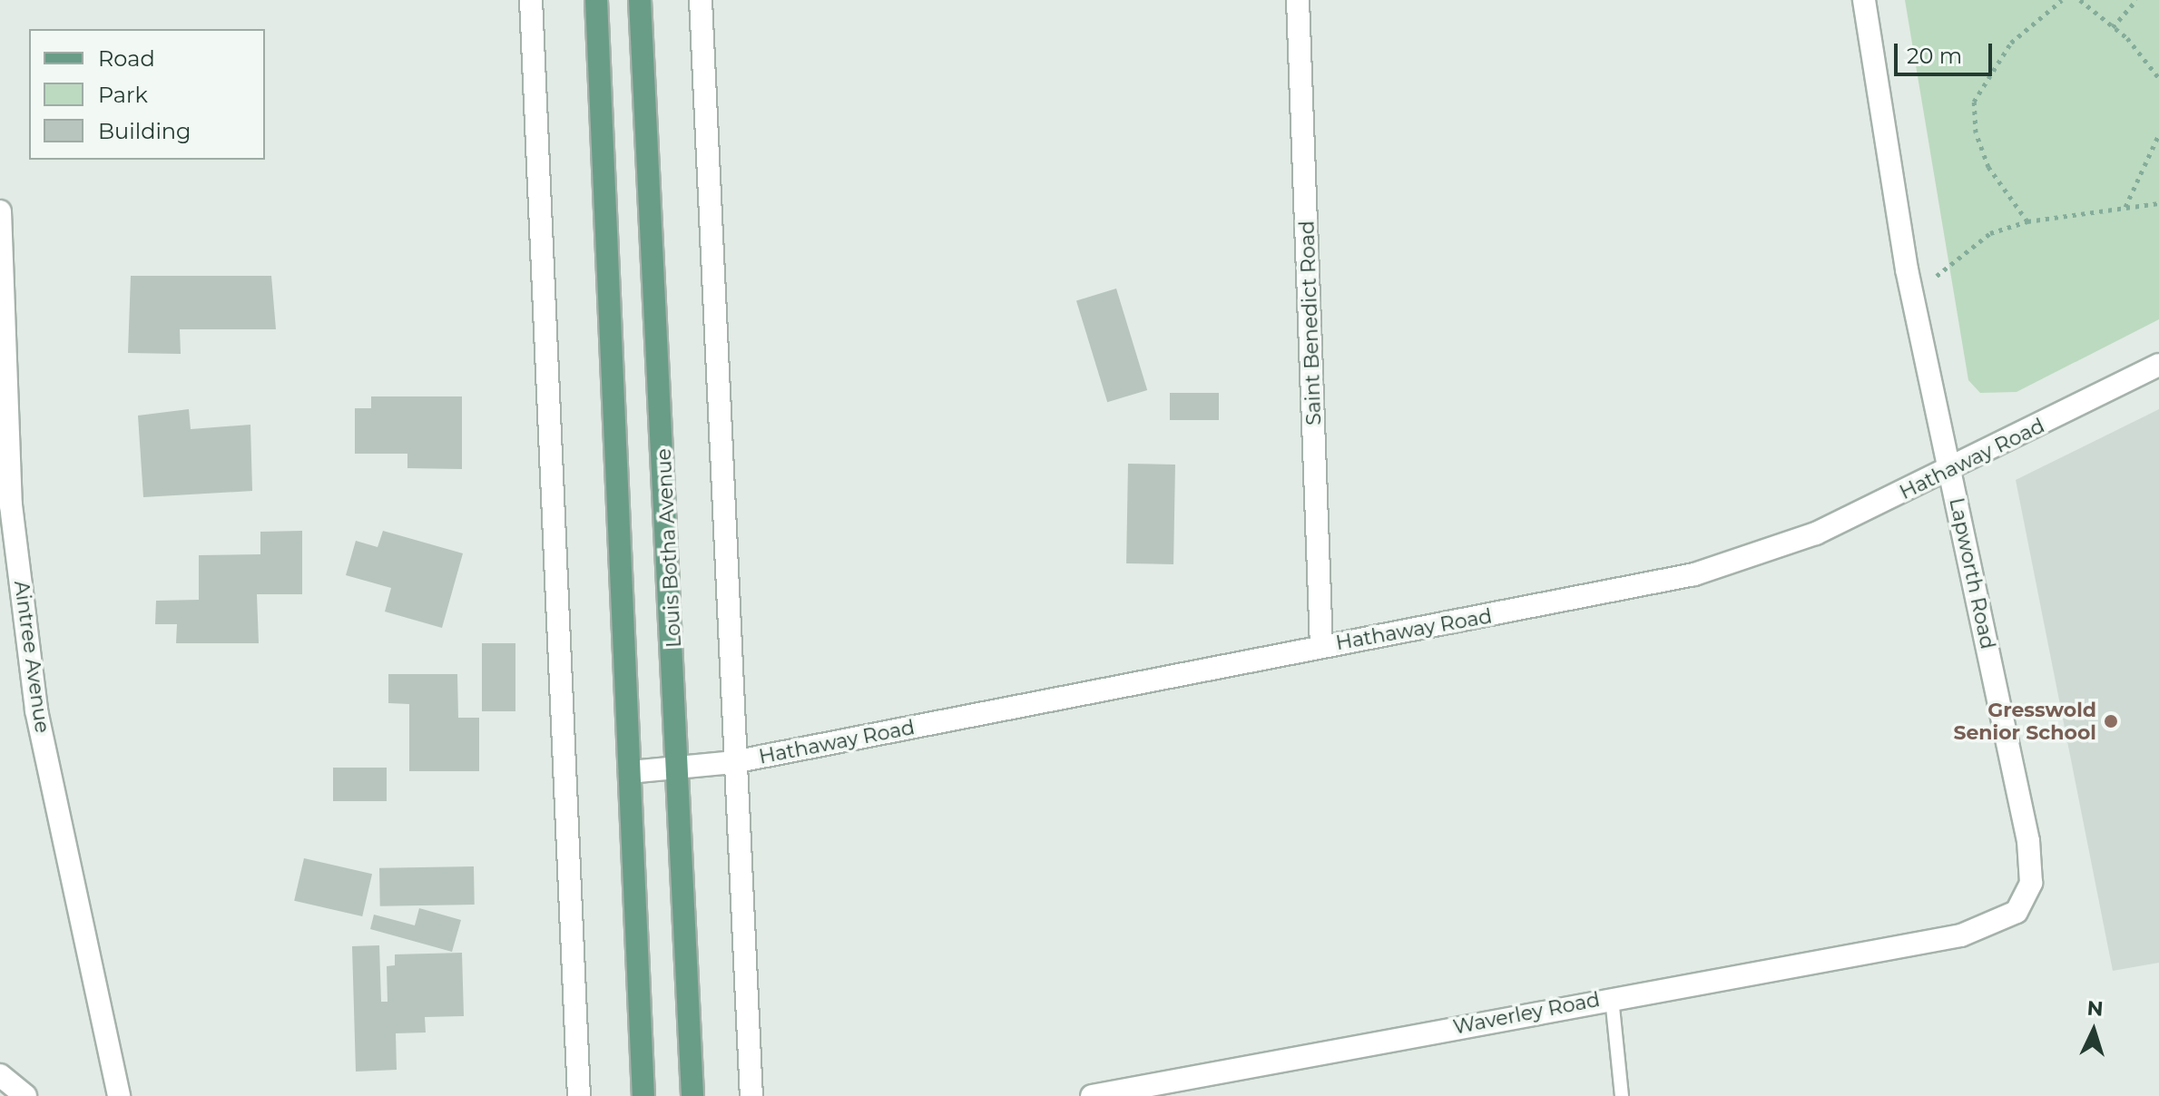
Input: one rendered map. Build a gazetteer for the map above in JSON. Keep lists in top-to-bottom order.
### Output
{
  "streets": {
    "main road": ["Louis Botha Avenue"],
    "street": [
      "Saint Benedict Road",
      "Hathaway Road",
      "Lapworth Road",
      "Aintree Avenue",
      "Waverley Road"
    ]
  },
  "crossings": [
    ["Saint Benedict Road", "Hathaway Road"],
    ["Hathaway Road", "Louis Botha Avenue"],
    ["Hathaway Road", "Lapworth Road"],
    ["Lapworth Road", "Waverley Road"]
  ],
  "places": ["Gresswold Senior School"],
  "legend": ["Road", "Park", "Building"],
  "scale_bar": "20 m",
  "north": "top"
}
